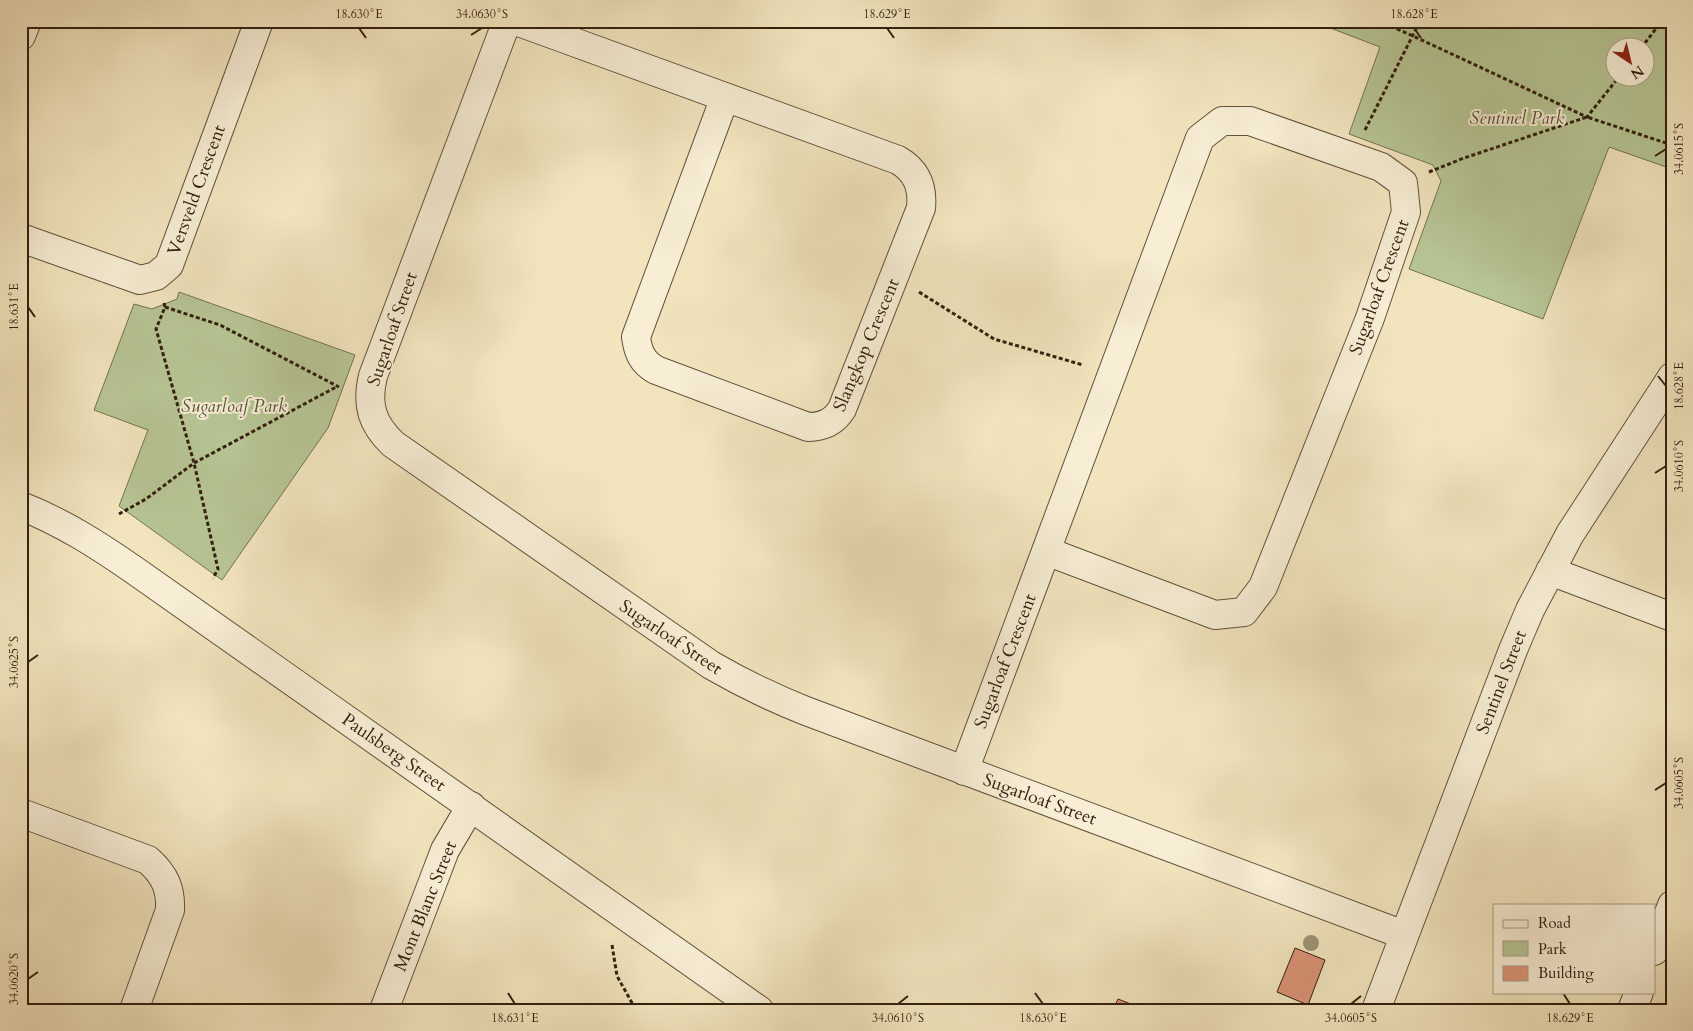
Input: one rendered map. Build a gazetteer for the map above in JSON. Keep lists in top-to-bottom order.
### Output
{
  "streets": {
    "street": [
      "Versveld Crescent",
      "Sugarloaf Crescent",
      "Sugarloaf Street",
      "Slangkop Crescent",
      "Sentinel Street",
      "Paulsberg Street",
      "Mont Blanc Street"
    ]
  },
  "crossings": [
    ["Sugarloaf Crescent", "Sugarloaf Street"],
    ["Sugarloaf Street", "Sentinel Street"],
    ["Paulsberg Street", "Mont Blanc Street"]
  ],
  "parks": ["Sentinel Park", "Sugarloaf Park"],
  "legend": ["Road", "Park", "Building"],
  "north": "bottom right",
  "coordinates": [
    "18.630°E",
    "34.0630°S",
    "18.629°E",
    "18.628°E",
    "34.0615°S",
    "18.631°E",
    "34.0610°S",
    "34.0625°S",
    "34.0605°S",
    "34.0620°S"
  ]
}
